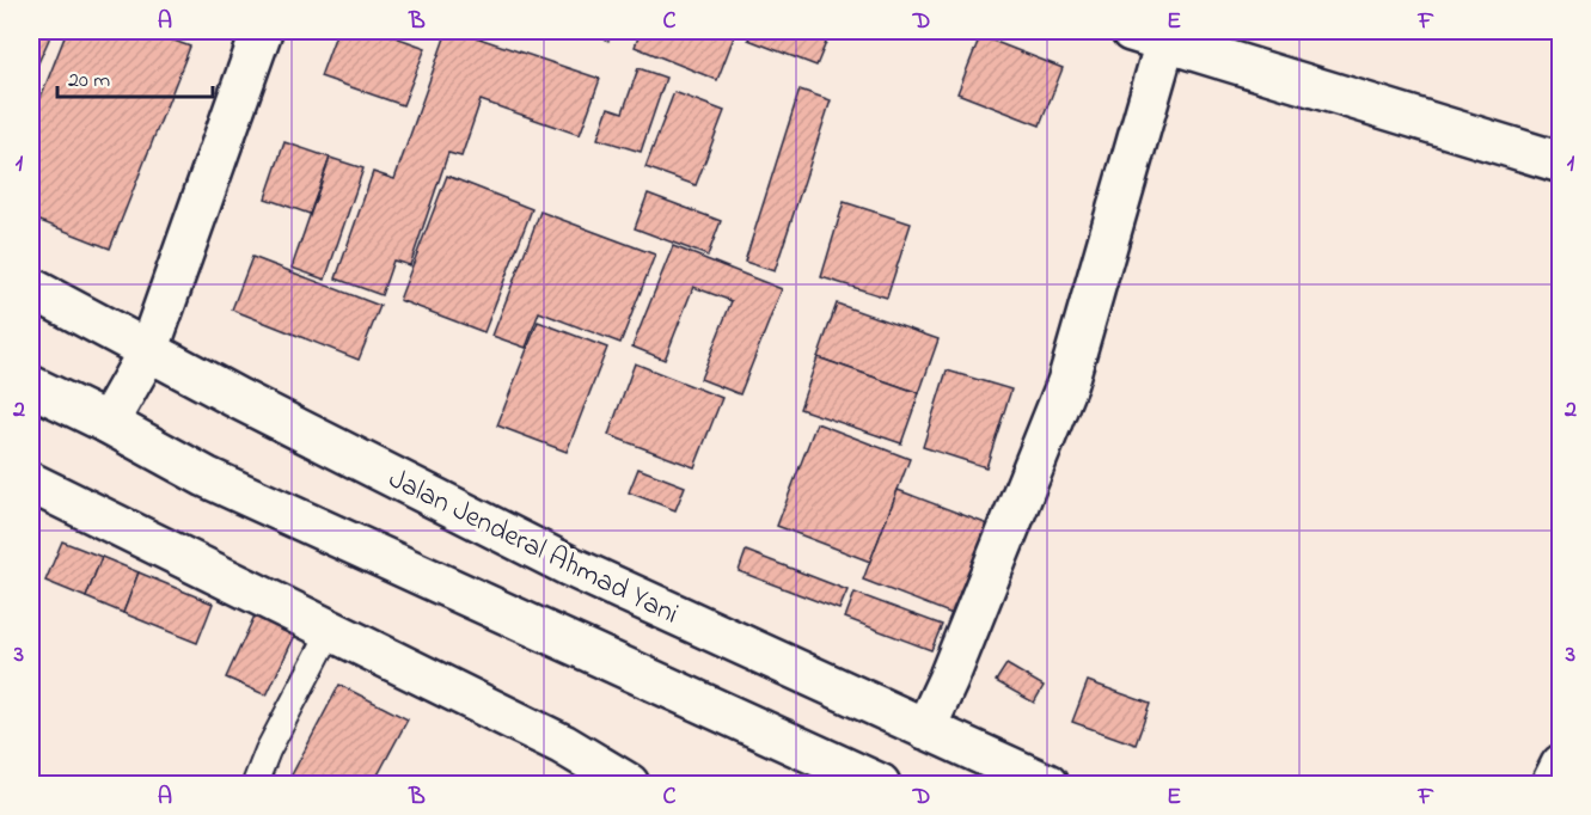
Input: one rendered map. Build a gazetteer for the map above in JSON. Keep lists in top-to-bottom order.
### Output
{
  "streets": {
    "main road": ["Jalan Jenderal Ahmad Yani"]
  },
  "scale_bar": "20 m",
  "grid": {
    "columns": [
      "A",
      "B",
      "C",
      "D",
      "E",
      "F"
    ],
    "rows": ["1", "2", "3"]
  }
}
